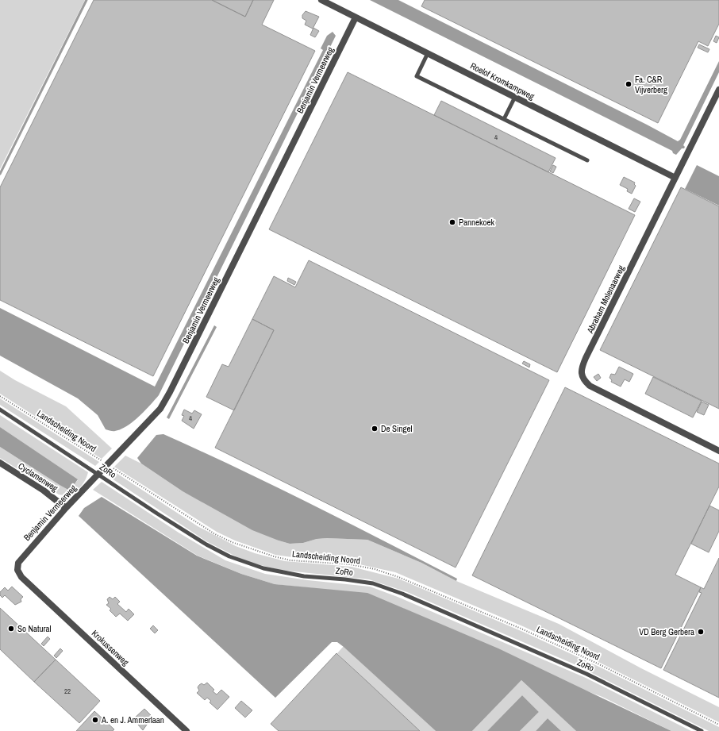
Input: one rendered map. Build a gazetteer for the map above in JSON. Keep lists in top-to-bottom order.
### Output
{
  "streets": {
    "street": [
      "Benjamin Vermeerweg",
      "Roelof Kromkampweg",
      "Abraham Molenaarweg",
      "Cyclamenweg",
      "Krokussenweg"
    ],
    "lane": ["ZoRo"],
    "path": ["Landscheiding Noord"]
  },
  "crossings": [
    ["Benjamin Vermeerweg", "Roelof Kromkampweg"],
    ["Benjamin Vermeerweg", "Landscheiding Noord"],
    ["Benjamin Vermeerweg", "ZoRo"],
    ["Benjamin Vermeerweg", "Cyclamenweg"],
    ["Benjamin Vermeerweg", "Krokussenweg"],
    ["Roelof Kromkampweg", "Abraham Molenaarweg"]
  ],
  "places": [
    "Fa. C&R Vijverberg",
    "Pannekoek",
    "De Singel",
    "So Natural",
    "VD Berg Gerbera",
    "A. en J. Ammerlaan"
  ],
  "house_numbers": ["4", "4", "22"]
}
